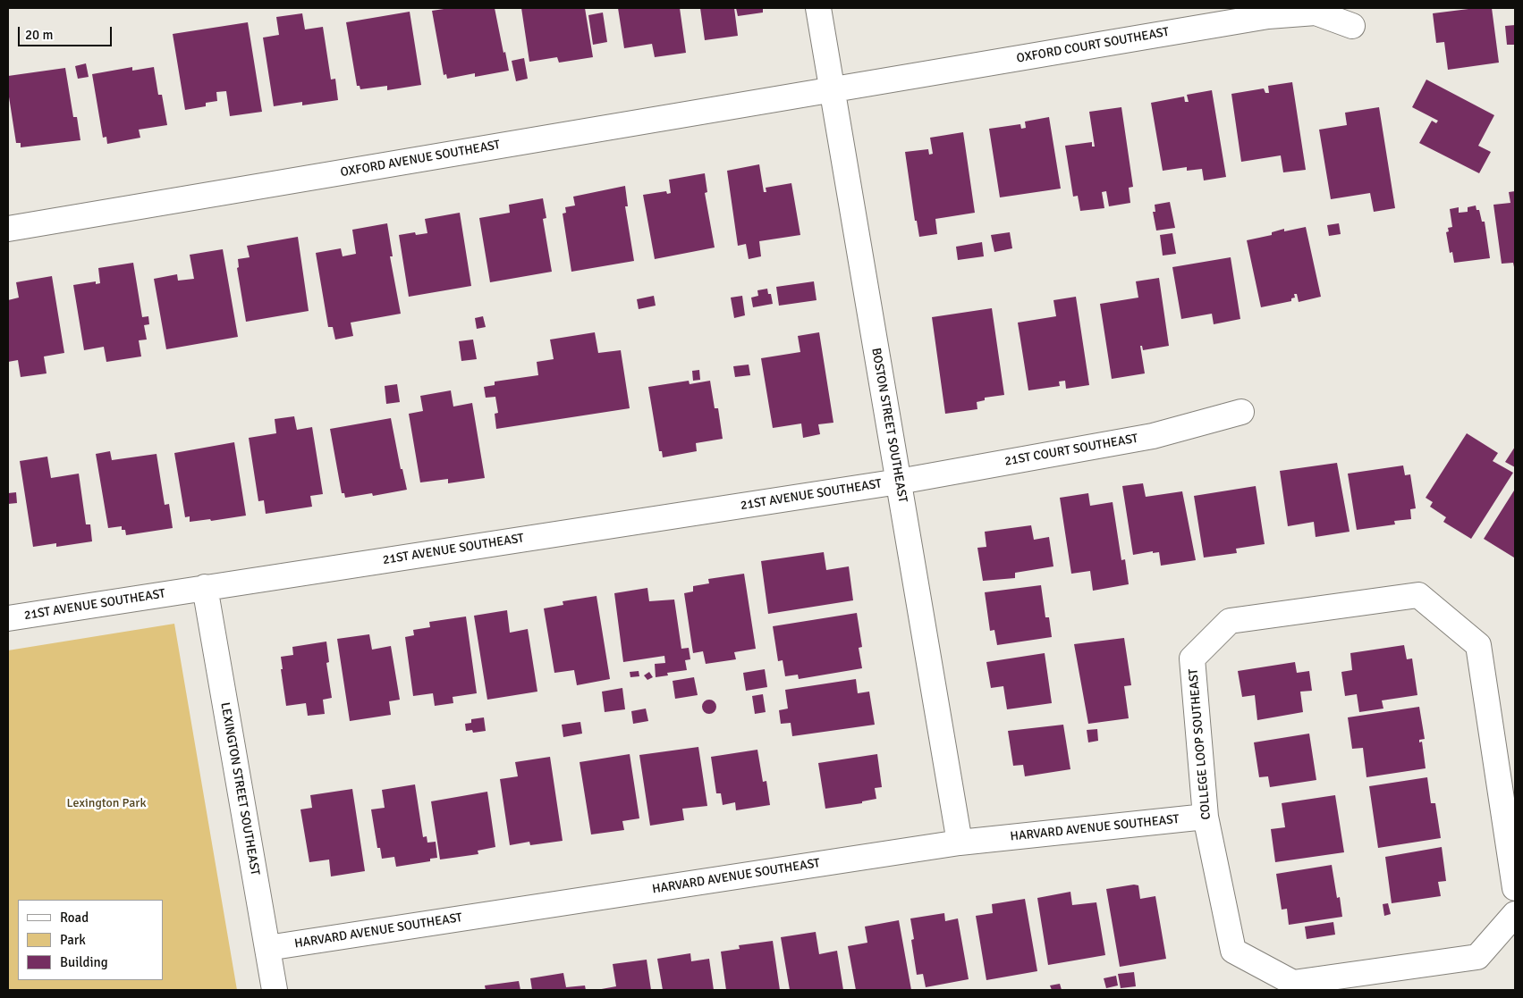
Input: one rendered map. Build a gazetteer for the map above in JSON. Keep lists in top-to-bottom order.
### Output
{
  "streets": {
    "street": [
      "OXFORD COURT SOUTHEAST",
      "OXFORD AVENUE SOUTHEAST",
      "BOSTON STREET SOUTHEAST",
      "21ST COURT SOUTHEAST",
      "21ST AVENUE SOUTHEAST",
      "COLLEGE LOOP SOUTHEAST",
      "LEXINGTON STREET SOUTHEAST",
      "HARVARD AVENUE SOUTHEAST"
    ]
  },
  "crossings": [
    ["OXFORD COURT SOUTHEAST", "OXFORD AVENUE SOUTHEAST"],
    ["OXFORD COURT SOUTHEAST", "BOSTON STREET SOUTHEAST"],
    ["OXFORD AVENUE SOUTHEAST", "BOSTON STREET SOUTHEAST"],
    ["BOSTON STREET SOUTHEAST", "21ST COURT SOUTHEAST"],
    ["BOSTON STREET SOUTHEAST", "21ST AVENUE SOUTHEAST"],
    ["BOSTON STREET SOUTHEAST", "HARVARD AVENUE SOUTHEAST"],
    ["21ST COURT SOUTHEAST", "21ST AVENUE SOUTHEAST"],
    ["21ST AVENUE SOUTHEAST", "LEXINGTON STREET SOUTHEAST"],
    ["COLLEGE LOOP SOUTHEAST", "HARVARD AVENUE SOUTHEAST"],
    ["LEXINGTON STREET SOUTHEAST", "HARVARD AVENUE SOUTHEAST"]
  ],
  "parks": ["Lexington Park"],
  "legend": ["Road", "Park", "Building"],
  "scale_bar": "20 m"
}
